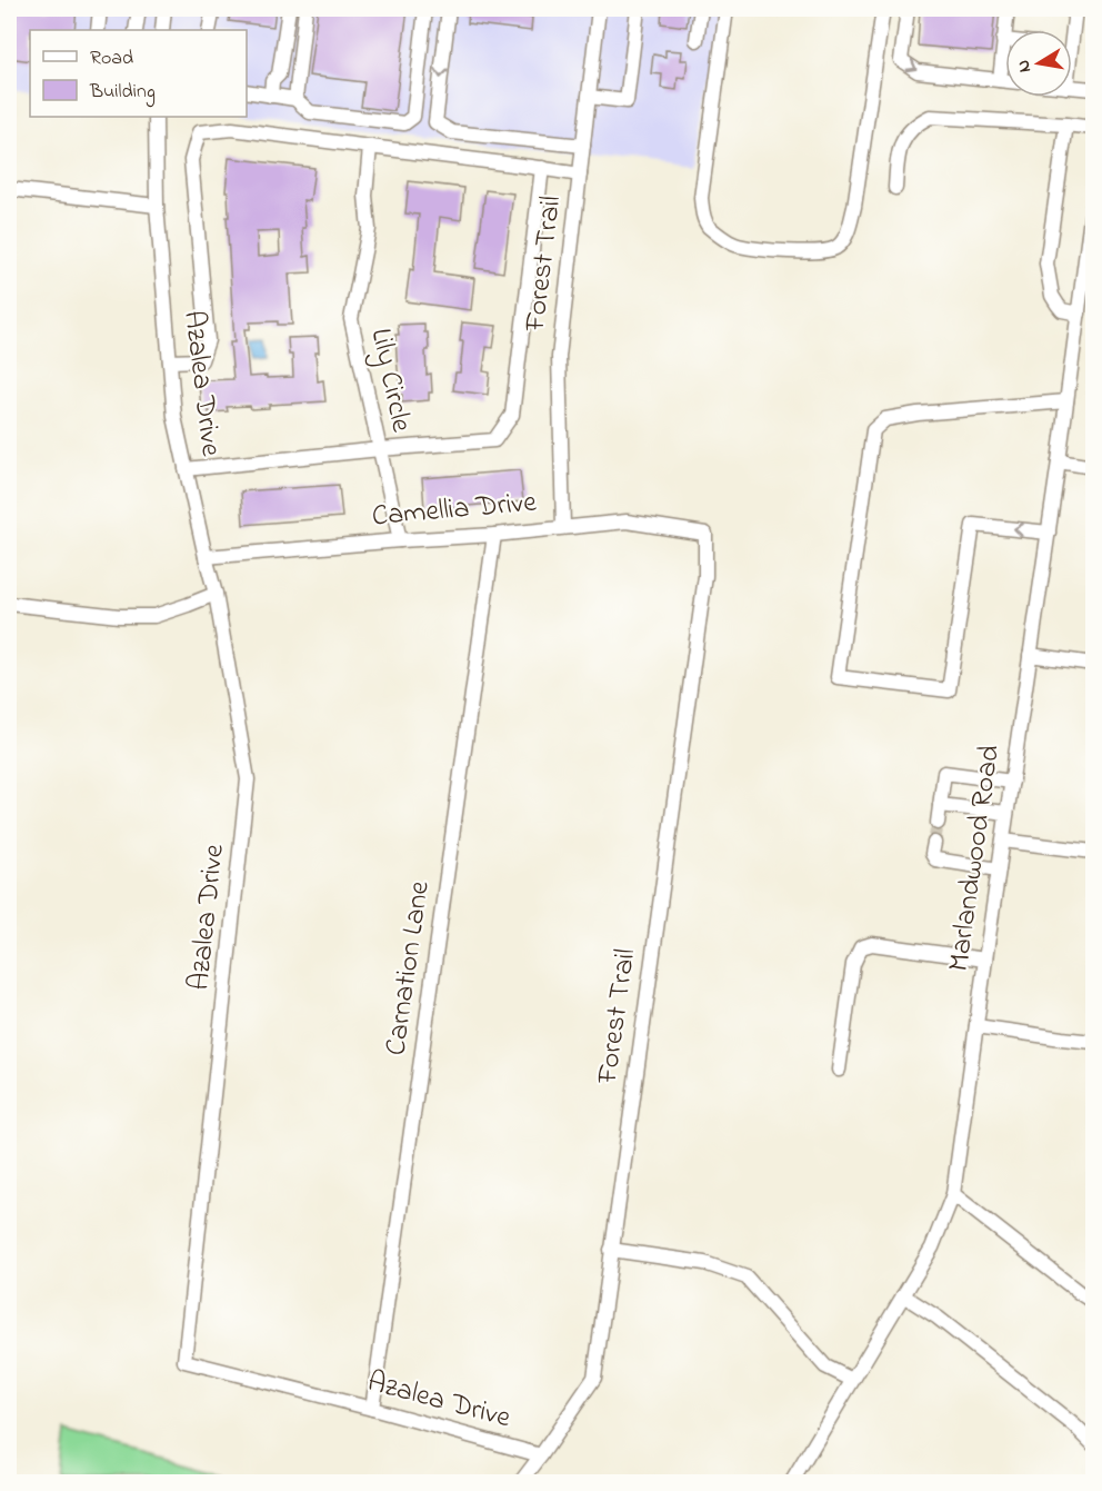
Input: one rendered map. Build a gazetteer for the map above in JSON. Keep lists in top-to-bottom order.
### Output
{
  "streets": {
    "street": [
      "Forest Trail",
      "Lily Circle",
      "Azalea Drive",
      "Camellia Drive",
      "Marlandwood Road",
      "Carnation Lane"
    ]
  },
  "crossings": [
    ["Forest Trail", "Azalea Drive"],
    ["Forest Trail", "Camellia Drive"],
    ["Lily Circle", "Camellia Drive"],
    ["Azalea Drive", "Camellia Drive"],
    ["Azalea Drive", "Carnation Lane"],
    ["Camellia Drive", "Carnation Lane"]
  ],
  "legend": ["Road", "Building"],
  "north": "left"
}
